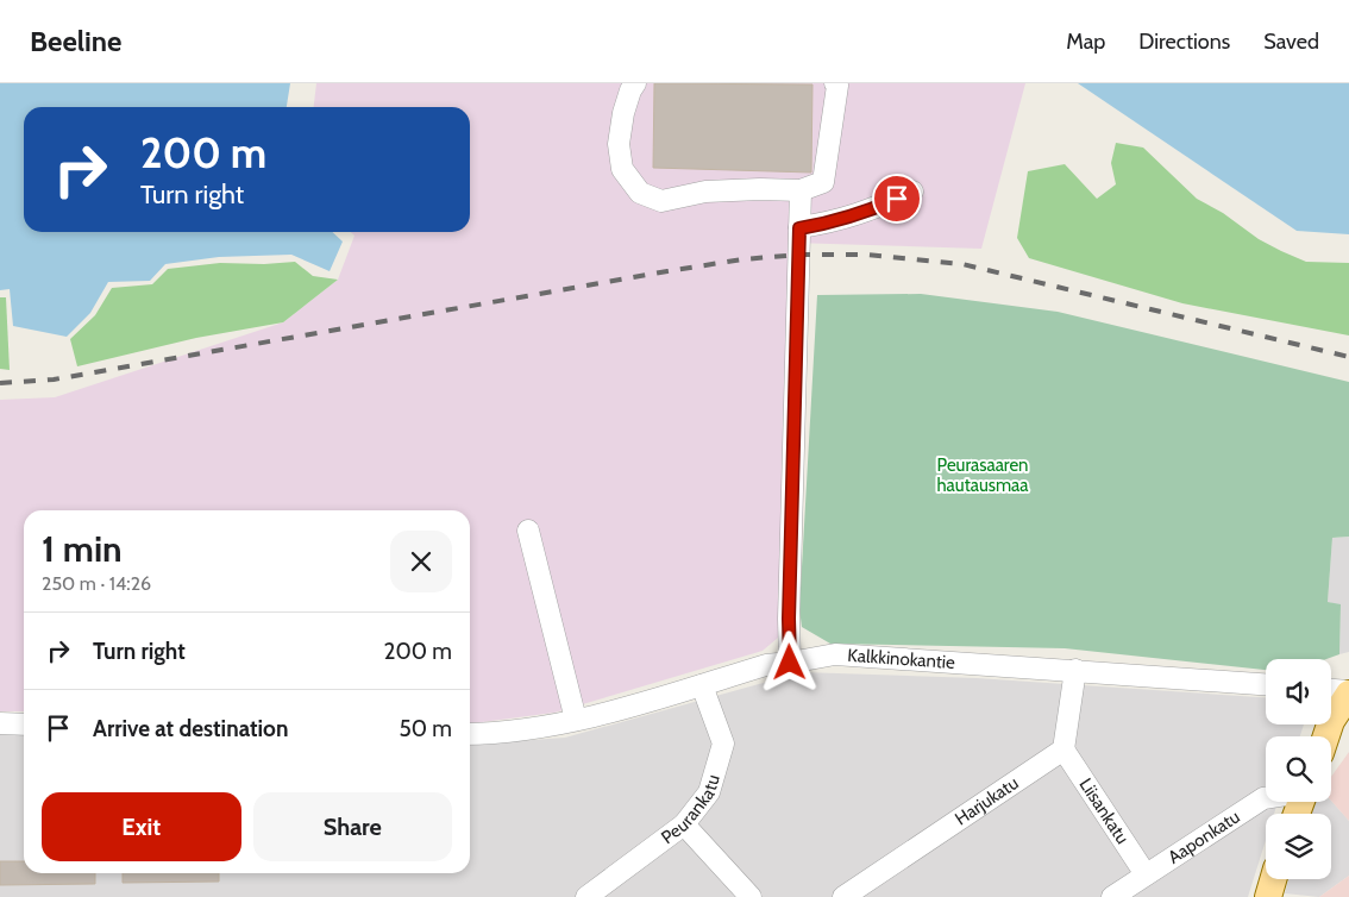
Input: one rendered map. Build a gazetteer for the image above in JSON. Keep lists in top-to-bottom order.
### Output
{
  "streets": {
    "street": [
      "Kalkkinokantie",
      "Harjukatu",
      "Peurankatu",
      "Liisankatu",
      "Aaponkatu"
    ]
  },
  "crossings": [
    ["Kalkkinokantie", "Peurankatu"],
    ["Harjukatu", "Liisankatu"],
    ["Liisankatu", "Aaponkatu"]
  ],
  "parks": ["Peurasaaren hautausmaa"],
  "page": {
    "header": "Beeline",
    "nav": ["Map", "Directions", "Saved"],
    "turn": ["200 m", "Turn right"],
    "heading": ["1 min", "250 m · 14:26"],
    "list": [
      {
        "name": "Turn right",
        "value": "200 m"
      },
      {
        "name": "Arrive at destination",
        "value": "50 m"
      }
    ],
    "buttons": ["Exit", "Share"]
  }
}
